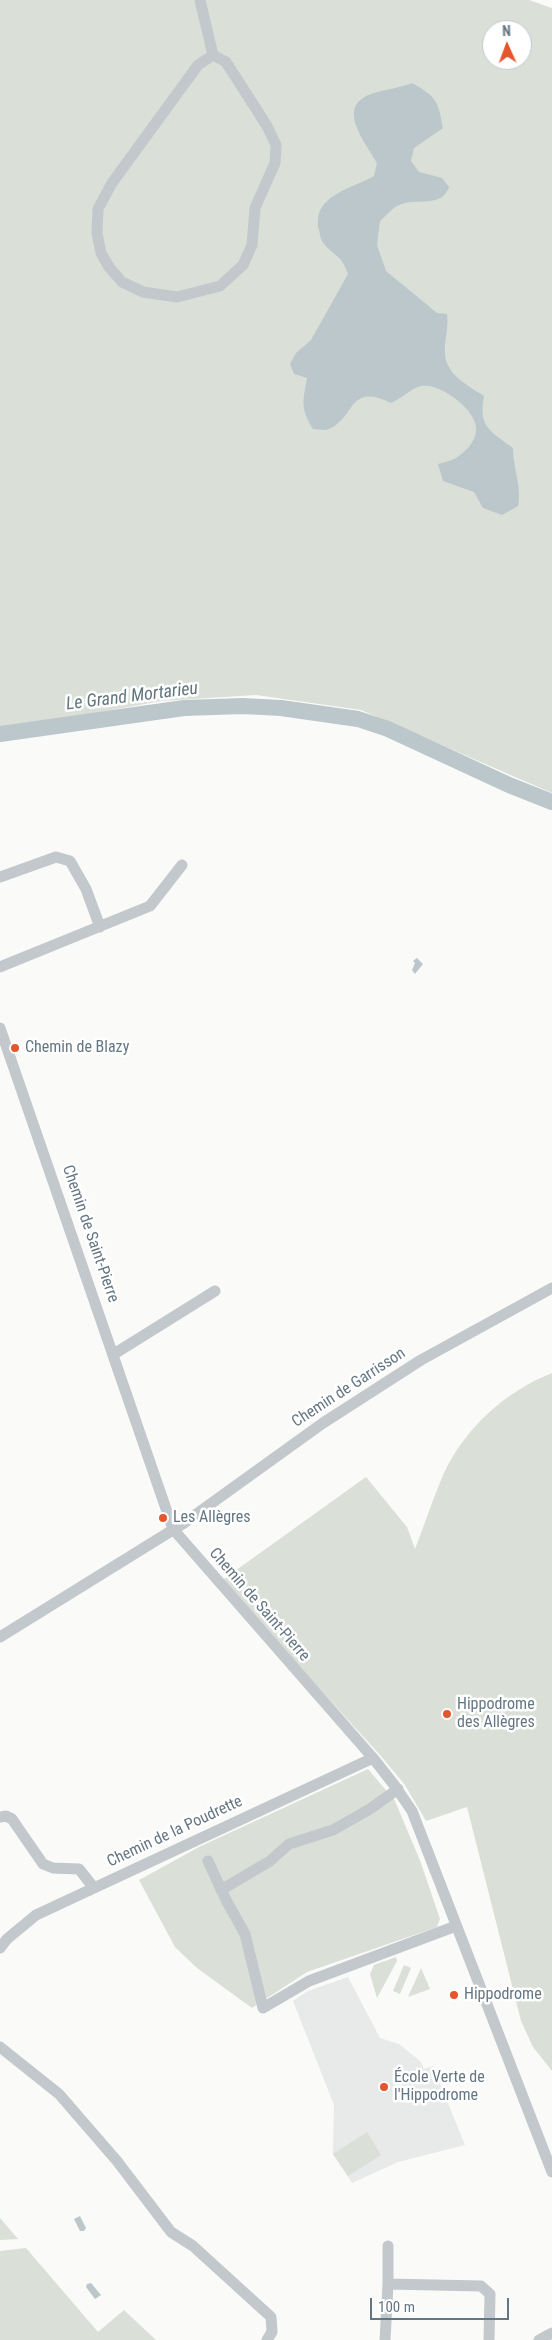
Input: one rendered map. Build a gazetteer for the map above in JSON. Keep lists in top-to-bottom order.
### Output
{
  "streets": {
    "street": ["Chemin de Saint-Pierre", "Chemin de Garrisson", "Chemin de la Poudrette"]
  },
  "crossings": [
    ["Chemin de Saint-Pierre", "Chemin de Garrisson"],
    ["Chemin de Saint-Pierre", "Chemin de la Poudrette"]
  ],
  "water": ["Le Grand Mortarieu"],
  "places": [
    "Chemin de Blazy",
    "Les Allègres",
    "Hippodrome des Allègres",
    "Hippodrome",
    "École Verte de l'Hippodrome"
  ],
  "scale_bar": "100 m",
  "north": "top"
}
